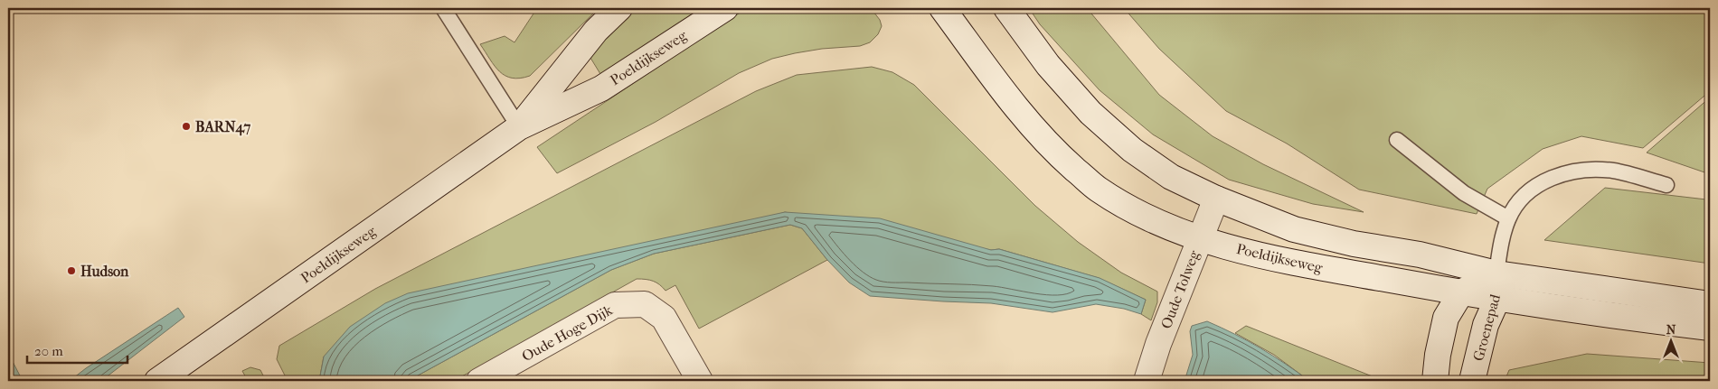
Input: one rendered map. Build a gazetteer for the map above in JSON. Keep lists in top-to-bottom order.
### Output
{
  "streets": {
    "street": [
      "Poeldijkseweg",
      "Oude Tolweg",
      "Groenepad",
      "Oude Hoge Dijk"
    ]
  },
  "crossings": [
    ["Poeldijkseweg", "Oude Tolweg"],
    ["Poeldijkseweg", "Groenepad"]
  ],
  "places": ["BARN47", "Hudson"],
  "scale_bar": "20 m",
  "north": "top"
}
